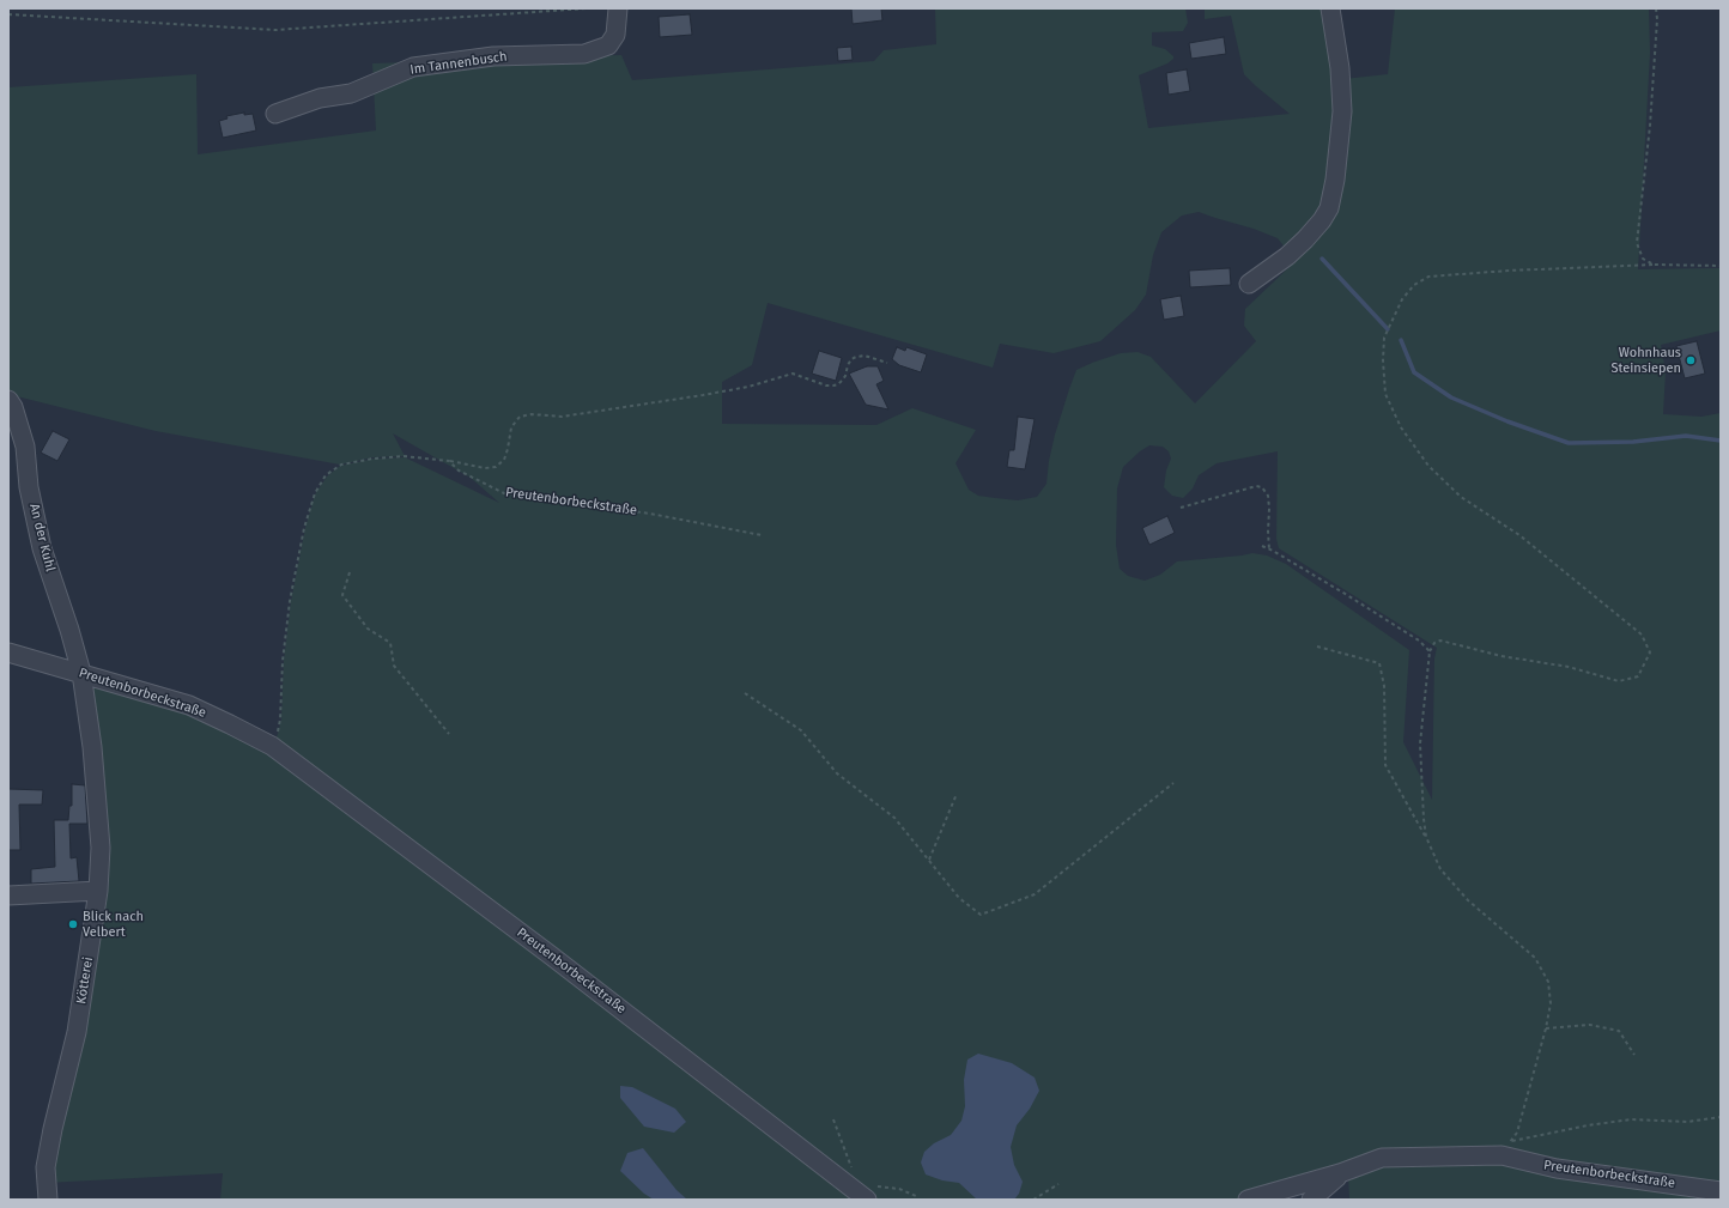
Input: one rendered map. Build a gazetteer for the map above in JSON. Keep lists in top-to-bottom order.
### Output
{
  "streets": {
    "street": [
      "Im Tannenbusch",
      "Preutenborbeckstraße",
      "An der Kuhl",
      "Kötterei"
    ]
  },
  "crossings": [
    ["Preutenborbeckstraße", "An der Kuhl"],
    ["Preutenborbeckstraße", "Kötterei"],
    ["An der Kuhl", "Kötterei"]
  ],
  "places": ["Wohnhaus Steinsiepen", "Blick nach Velbert"]
}
